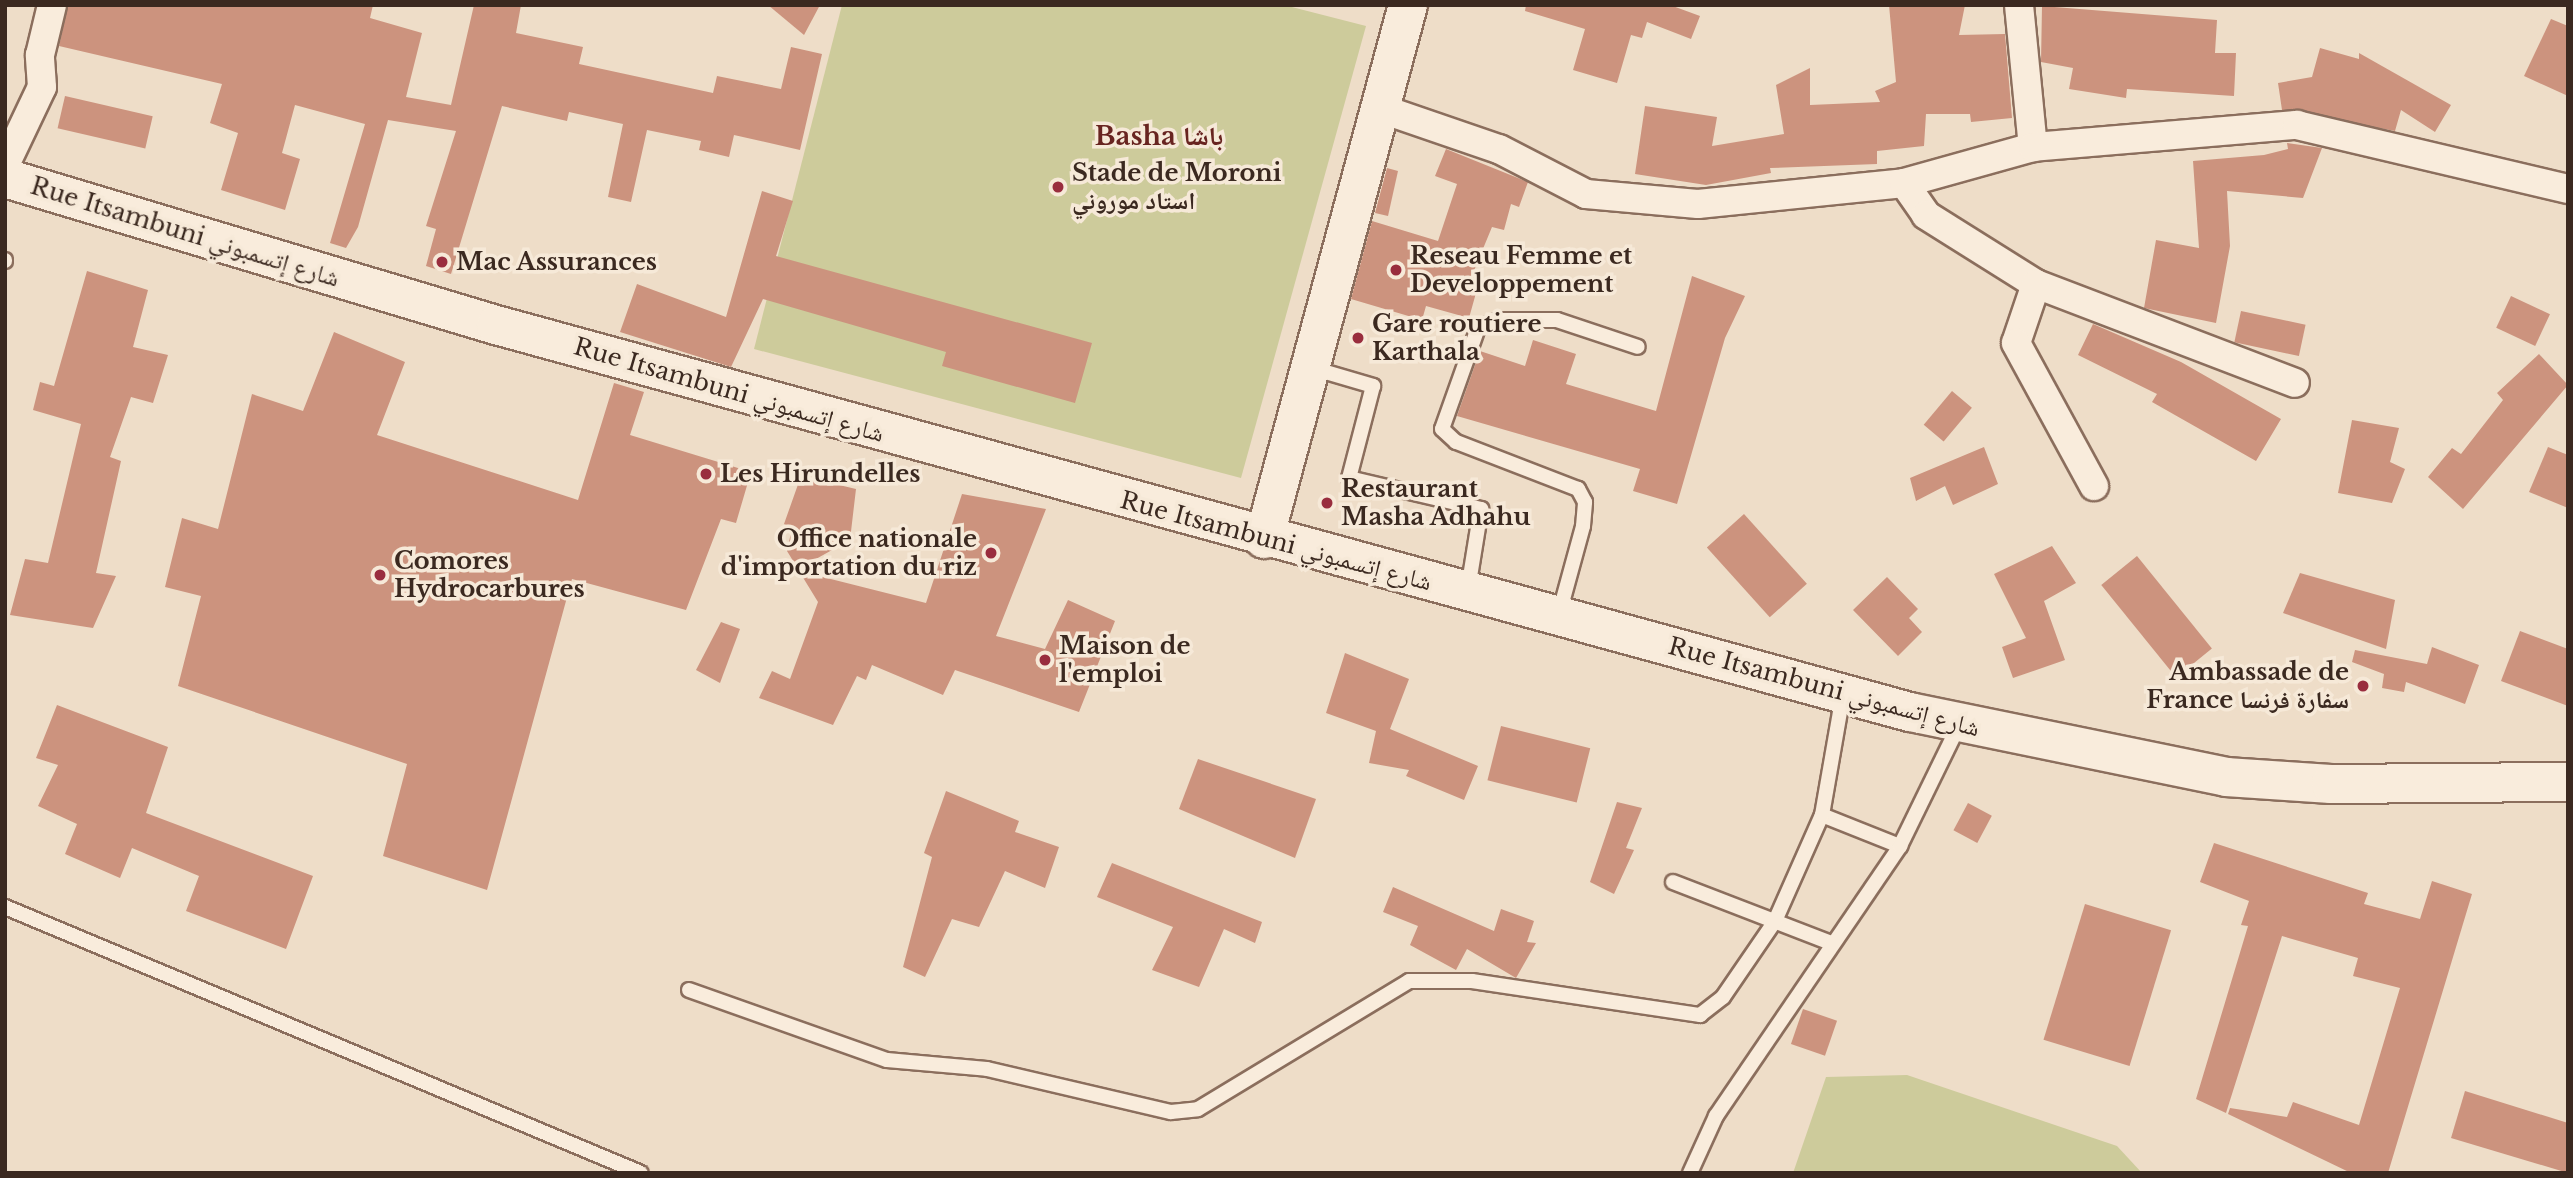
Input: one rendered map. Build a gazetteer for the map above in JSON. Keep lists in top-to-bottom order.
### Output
{
  "streets": {
    "main road": ["Rue Itsambuni شارع إتسمبوني"]
  },
  "districts": ["Basha باشا"],
  "places": [
    "Stade de Moroni استاد موروني",
    "Mac Assurances",
    "Reseau Femme et Developpement",
    "Gare routiere Karthala",
    "Les Hirundelles",
    "Restaurant Masha Adhahu",
    "Office nationale d'importation du riz",
    "Comores Hydrocarbures",
    "Maison de l'emploi",
    "Ambassade de France سفارة فرنسا"
  ]
}
